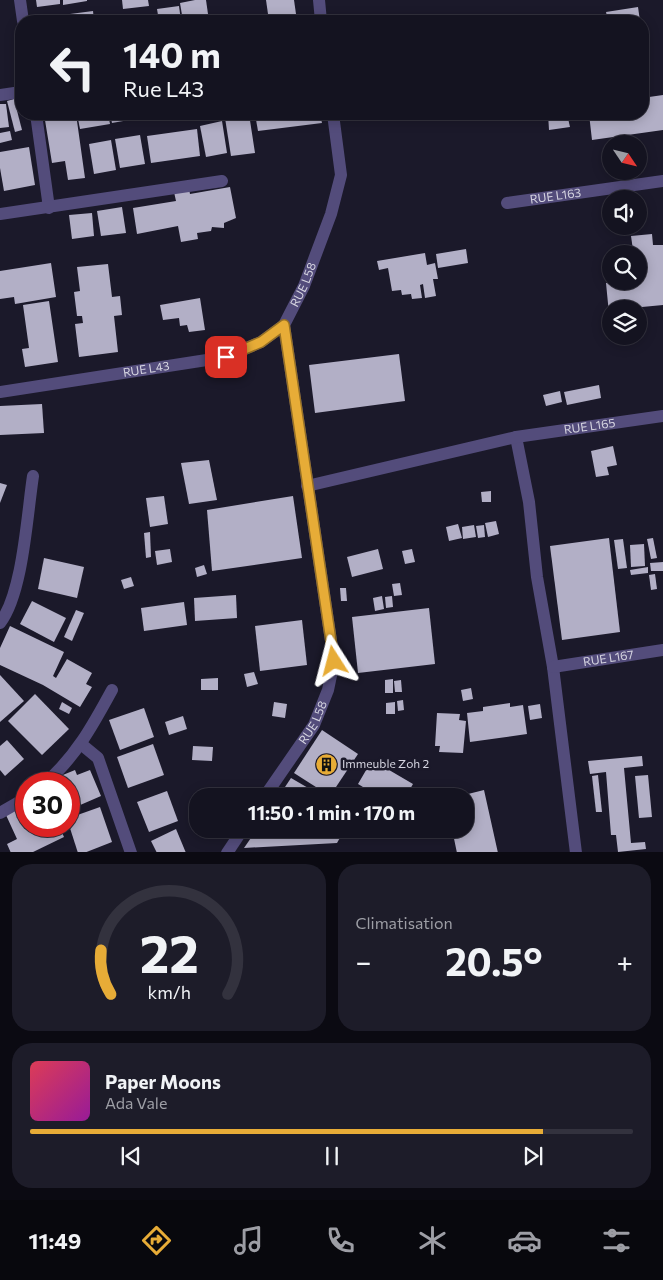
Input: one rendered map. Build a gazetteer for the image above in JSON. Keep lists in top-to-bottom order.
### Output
{
  "streets": {
    "street": [
      "RUE L163",
      "RUE L58",
      "RUE L43",
      "RUE L165",
      "RUE L167"
    ]
  },
  "crossings": [
    ["RUE L58", "RUE L43"],
    ["RUE L58", "RUE L165"]
  ],
  "places": {
    "building": ["Immeuble Zoh 2"]
  },
  "north": "bottom right",
  "page": {
    "turn": ["140 m", "Rue L43"],
    "limit": "30",
    "trip": "11:50 · 1 min · 170 m",
    "tile": "Climatisation",
    "heat": ["−", "20.5°", "+"],
    "song": ["Paper Moons", "Ada Vale"],
    "tabs": "11:49",
    "gauge": ["22", "km/h"]
  }
}
